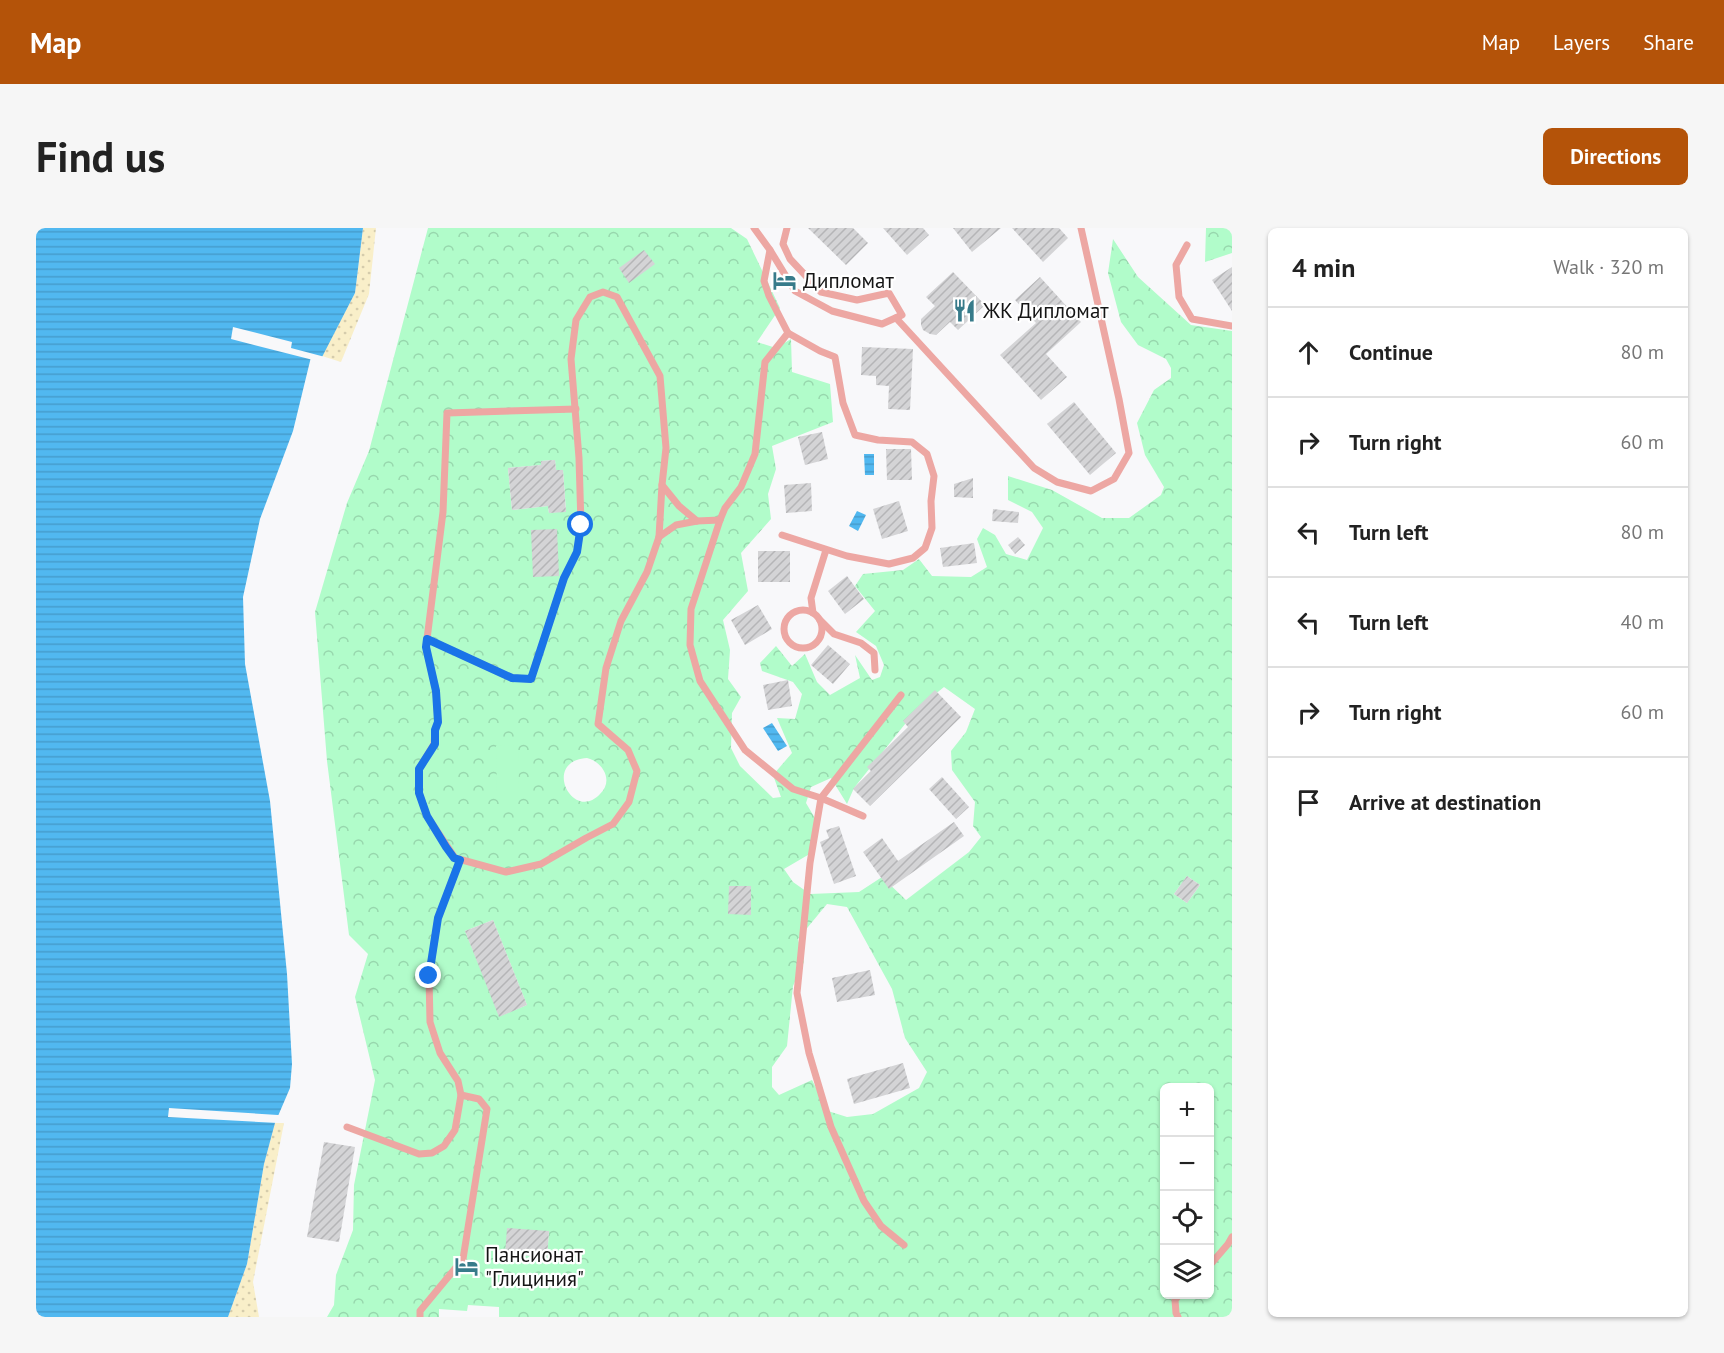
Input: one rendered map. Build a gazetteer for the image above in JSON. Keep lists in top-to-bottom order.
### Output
{
  "places": {
    "hotel": ["Дипломат", "Пансионат \"Глициния\""],
    "restaurant": ["ЖК Дипломат"]
  },
  "page": {
    "header": "Map",
    "nav": ["Map", "Layers", "Share"],
    "buttons": "Directions",
    "title": "Find us",
    "heading": ["4 min", "Walk · 320 m"],
    "list": [
      ["Continue", "80 m"],
      ["Turn right", "60 m"],
      ["Turn left", "80 m"],
      ["Turn left", "40 m"],
      ["Turn right", "60 m"],
      "Arrive at destination"
    ],
    "map_buttons": ["+", "−"]
  }
}
